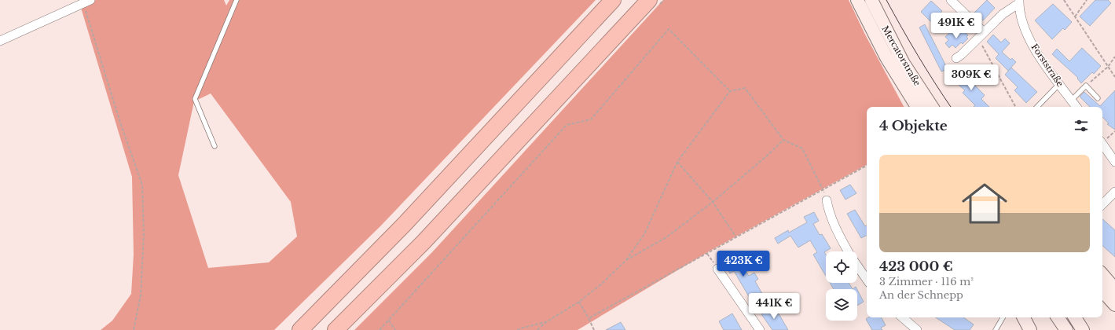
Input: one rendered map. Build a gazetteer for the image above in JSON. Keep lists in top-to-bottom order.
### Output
{
  "streets": {
    "main road": ["Mercatorstraße"],
    "street": ["Forststraße"]
  },
  "page": {
    "price": [
      "491K €",
      "309K €",
      "423K €",
      "441K €"
    ],
    "heading": "4 Objekte",
    "list": [
      {
        "name": "423 000 €",
        "note": "3 Zimmer · 116 m² · An der Schnepp"
      }
    ]
  }
}
